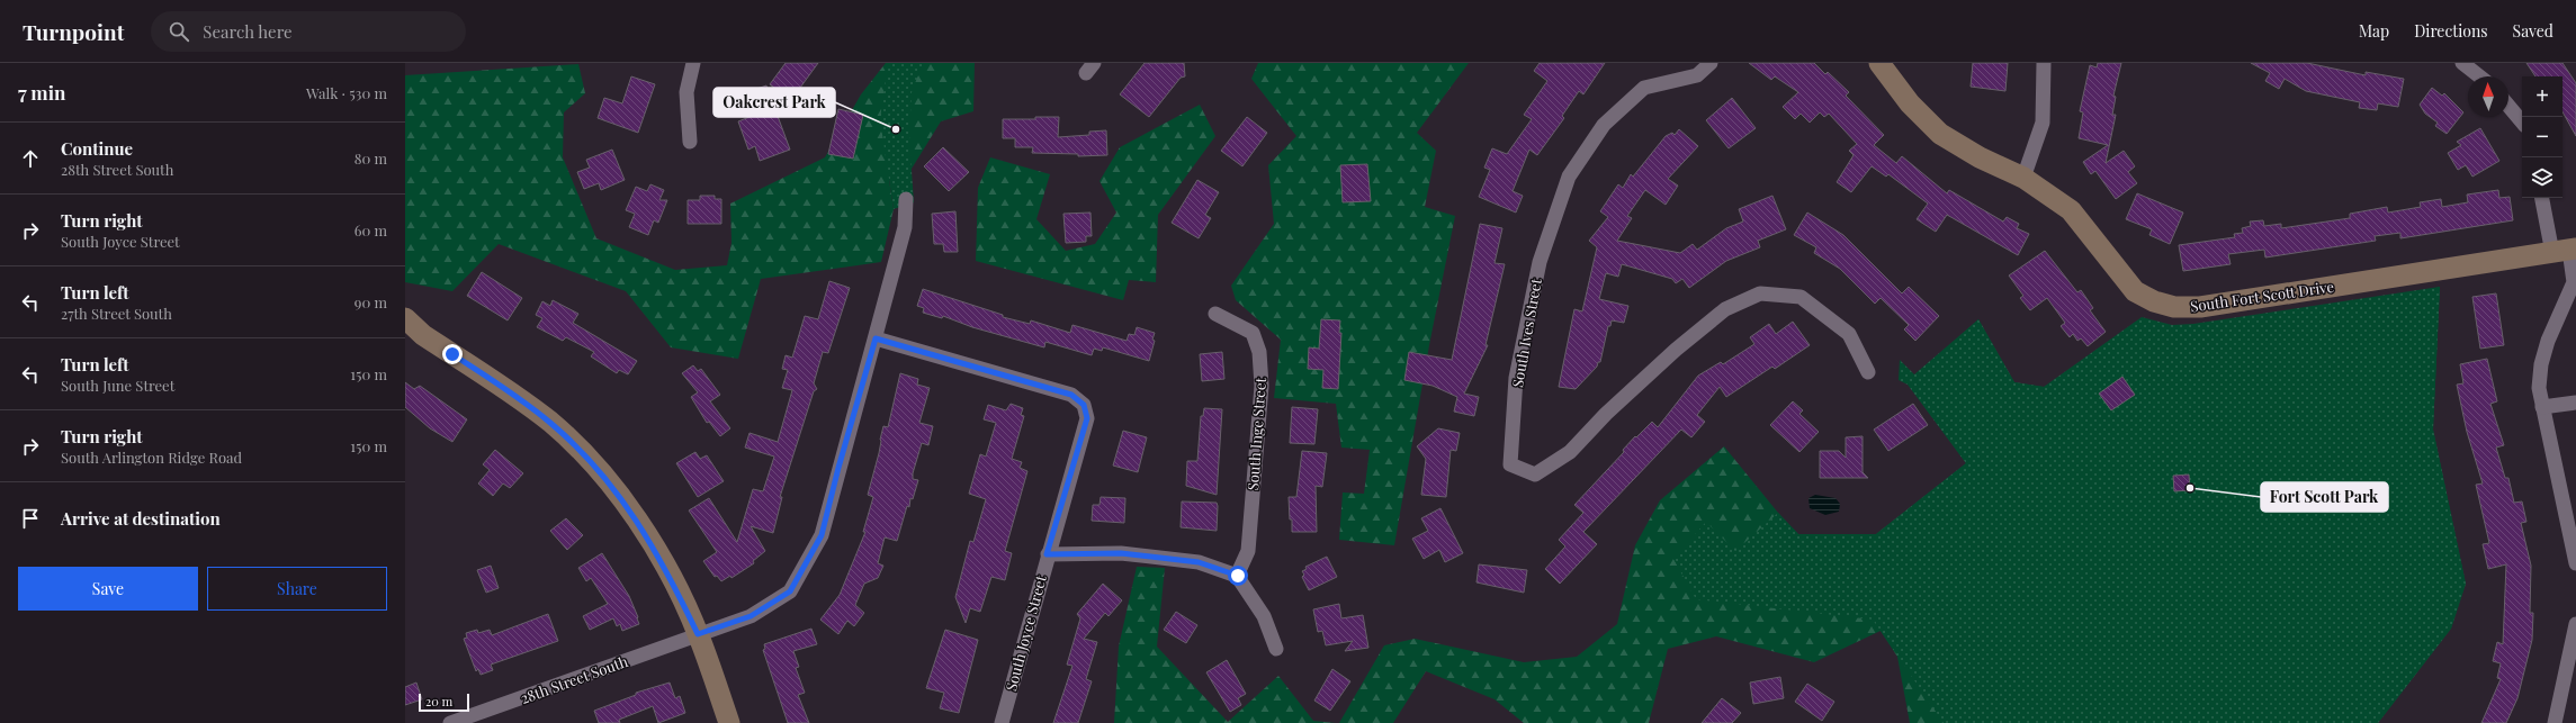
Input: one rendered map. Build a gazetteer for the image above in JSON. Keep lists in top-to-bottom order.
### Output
{
  "streets": {
    "street": [
      "South Fort Scott Drive",
      "South Ives Street",
      "South Inge Street",
      "South Joyce Street",
      "28th Street South"
    ]
  },
  "crossings": [
    ["South Joyce Street", "28th Street South"]
  ],
  "places": ["Oakcrest Park", "Fort Scott Park"],
  "scale_bar": "20 m",
  "north": "top",
  "page": {
    "header": "Turnpoint",
    "search": "Search here",
    "nav": ["Map", "Directions", "Saved"],
    "heading": ["7 min", "Walk · 530 m"],
    "map_buttons": ["+", "−"],
    "list": [
      ["Continue", "28th Street South", "80 m"],
      ["Turn right", "South Joyce Street", "60 m"],
      ["Turn left", "27th Street South", "90 m"],
      ["Turn left", "South June Street", "150 m"],
      ["Turn right", "South Arlington Ridge Road", "150 m"],
      "Arrive at destination"
    ],
    "buttons": ["Save", "Share"],
    "scale": "20 m"
  }
}
